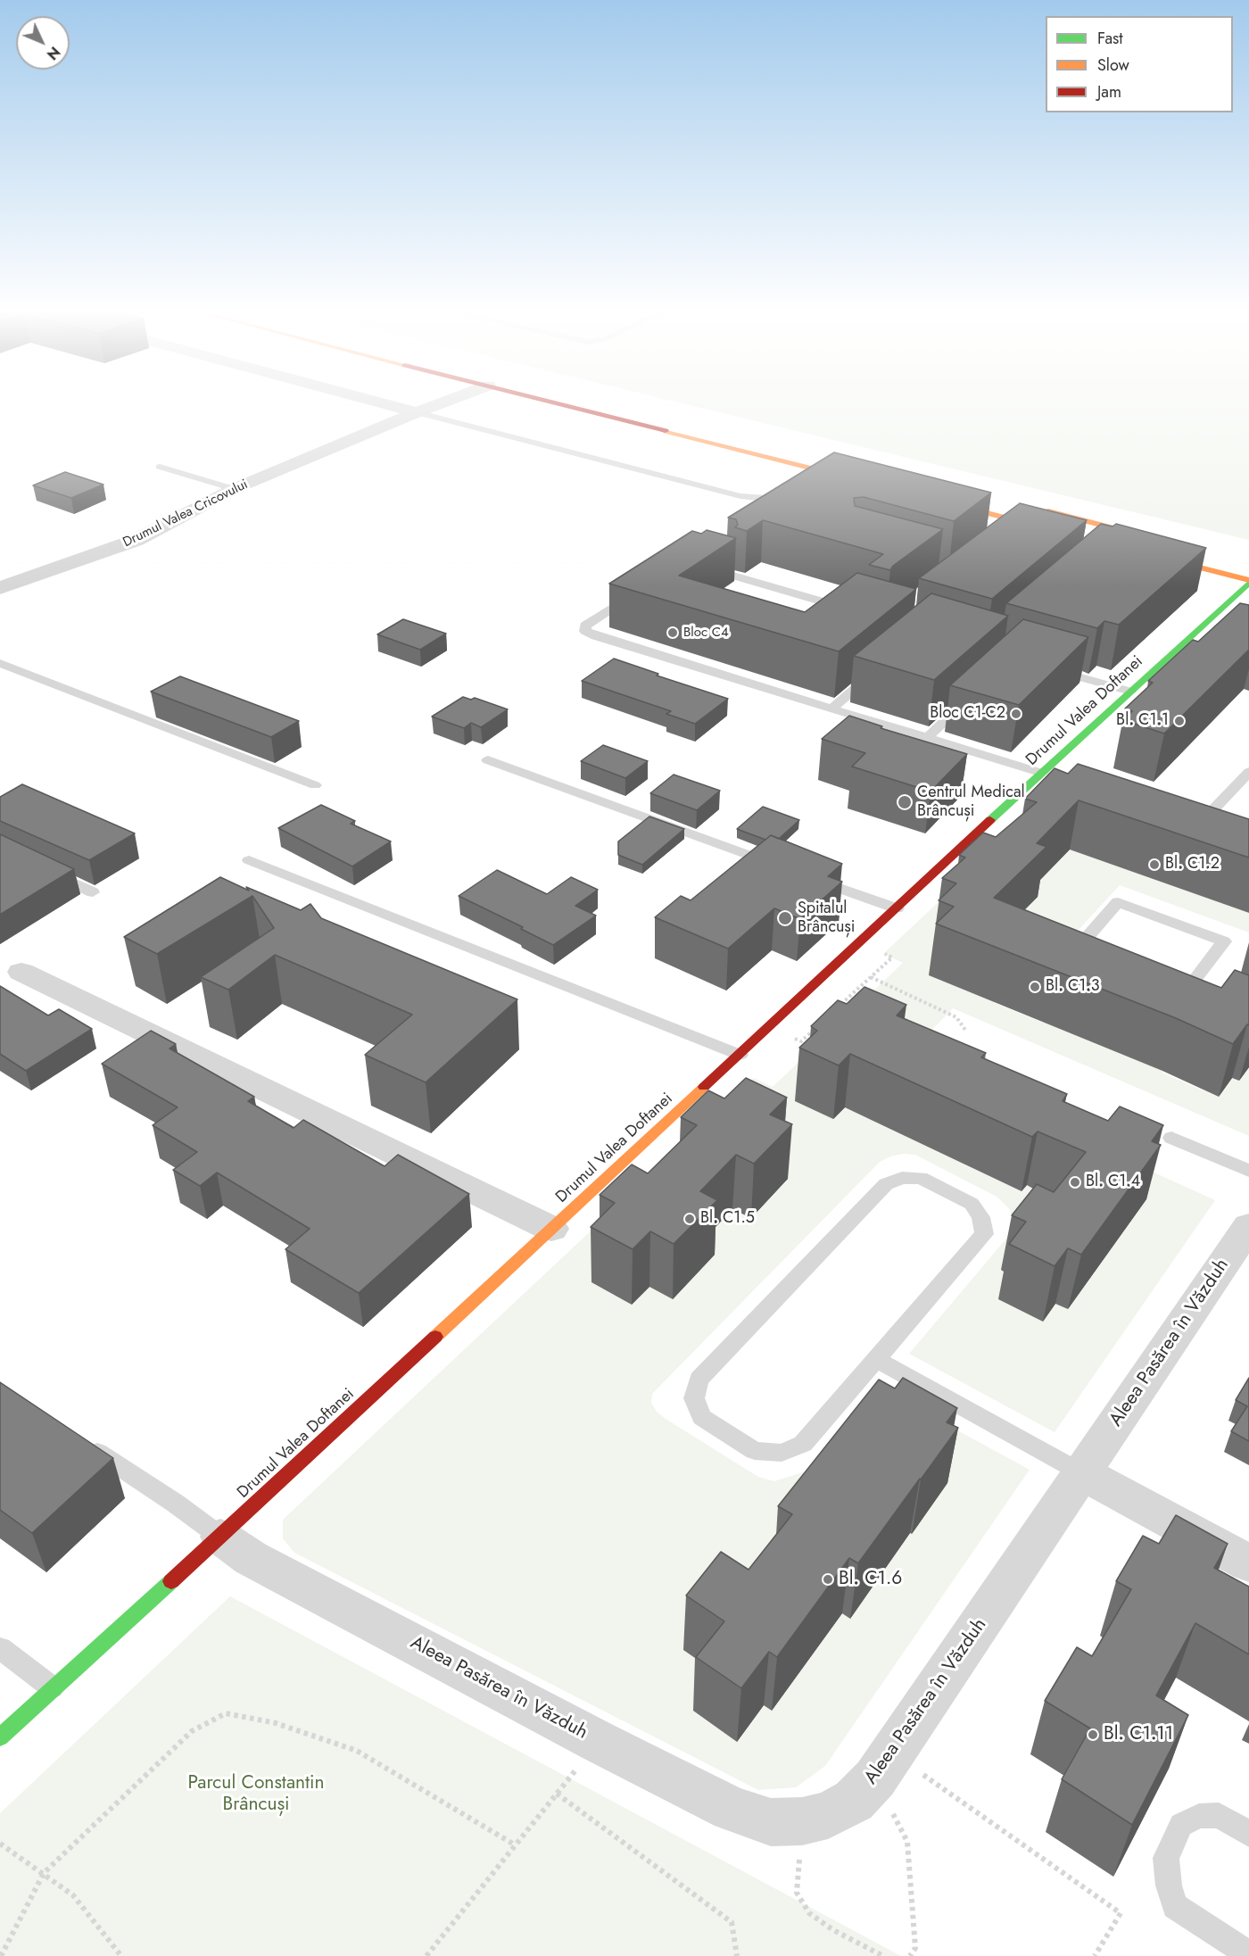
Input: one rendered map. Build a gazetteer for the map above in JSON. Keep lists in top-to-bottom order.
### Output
{
  "streets": {
    "street": ["Drumul Valea Cricovului", "Drumul Valea Doftanei", "Aleea Pasărea în Văzduh"]
  },
  "crossings": [
    ["Drumul Valea Doftanei", "Aleea Pasărea în Văzduh"]
  ],
  "parks": ["Parcul Constantin Brâncuși"],
  "places": [
    "Bloc C4",
    "Bloc C1-C2",
    "Bl. C1.1",
    "Centrul Medical Brâncuși",
    "Bl. C1.2",
    "Spitalul Brâncuși",
    "Bl. C1.3",
    "Bl. C1.4",
    "Bl. C1.5",
    "Bl. C1.6",
    "Bl. C1.11"
  ],
  "legend": ["Fast", "Slow", "Jam"],
  "north": "bottom right"
}
